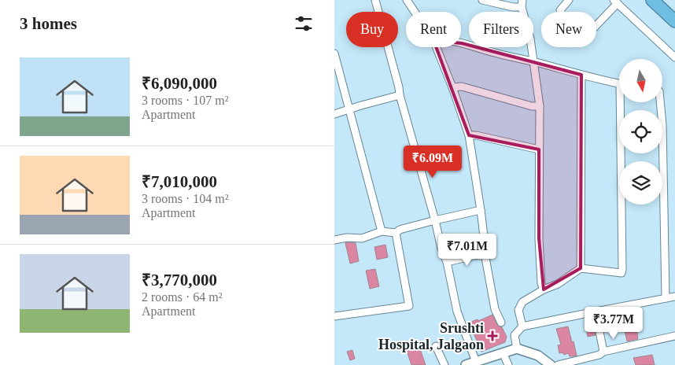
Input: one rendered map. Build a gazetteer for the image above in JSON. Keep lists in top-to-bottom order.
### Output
{
  "places": {
    "health": ["Srushti Hospital, Jalgaon"]
  },
  "north": "bottom",
  "page": {
    "heading": "3 homes",
    "chip": [
      "Buy",
      "Rent",
      "Filters",
      "New"
    ],
    "list": [
      {
        "name": "₹6,090,000",
        "note": "3 rooms · 107 m² · Apartment"
      },
      {
        "name": "₹7,010,000",
        "note": "3 rooms · 104 m² · Apartment"
      },
      {
        "name": "₹3,770,000",
        "note": "2 rooms · 64 m² · Apartment"
      }
    ],
    "price": ["₹6.09M", "₹7.01M", "₹3.77M"]
  }
}
